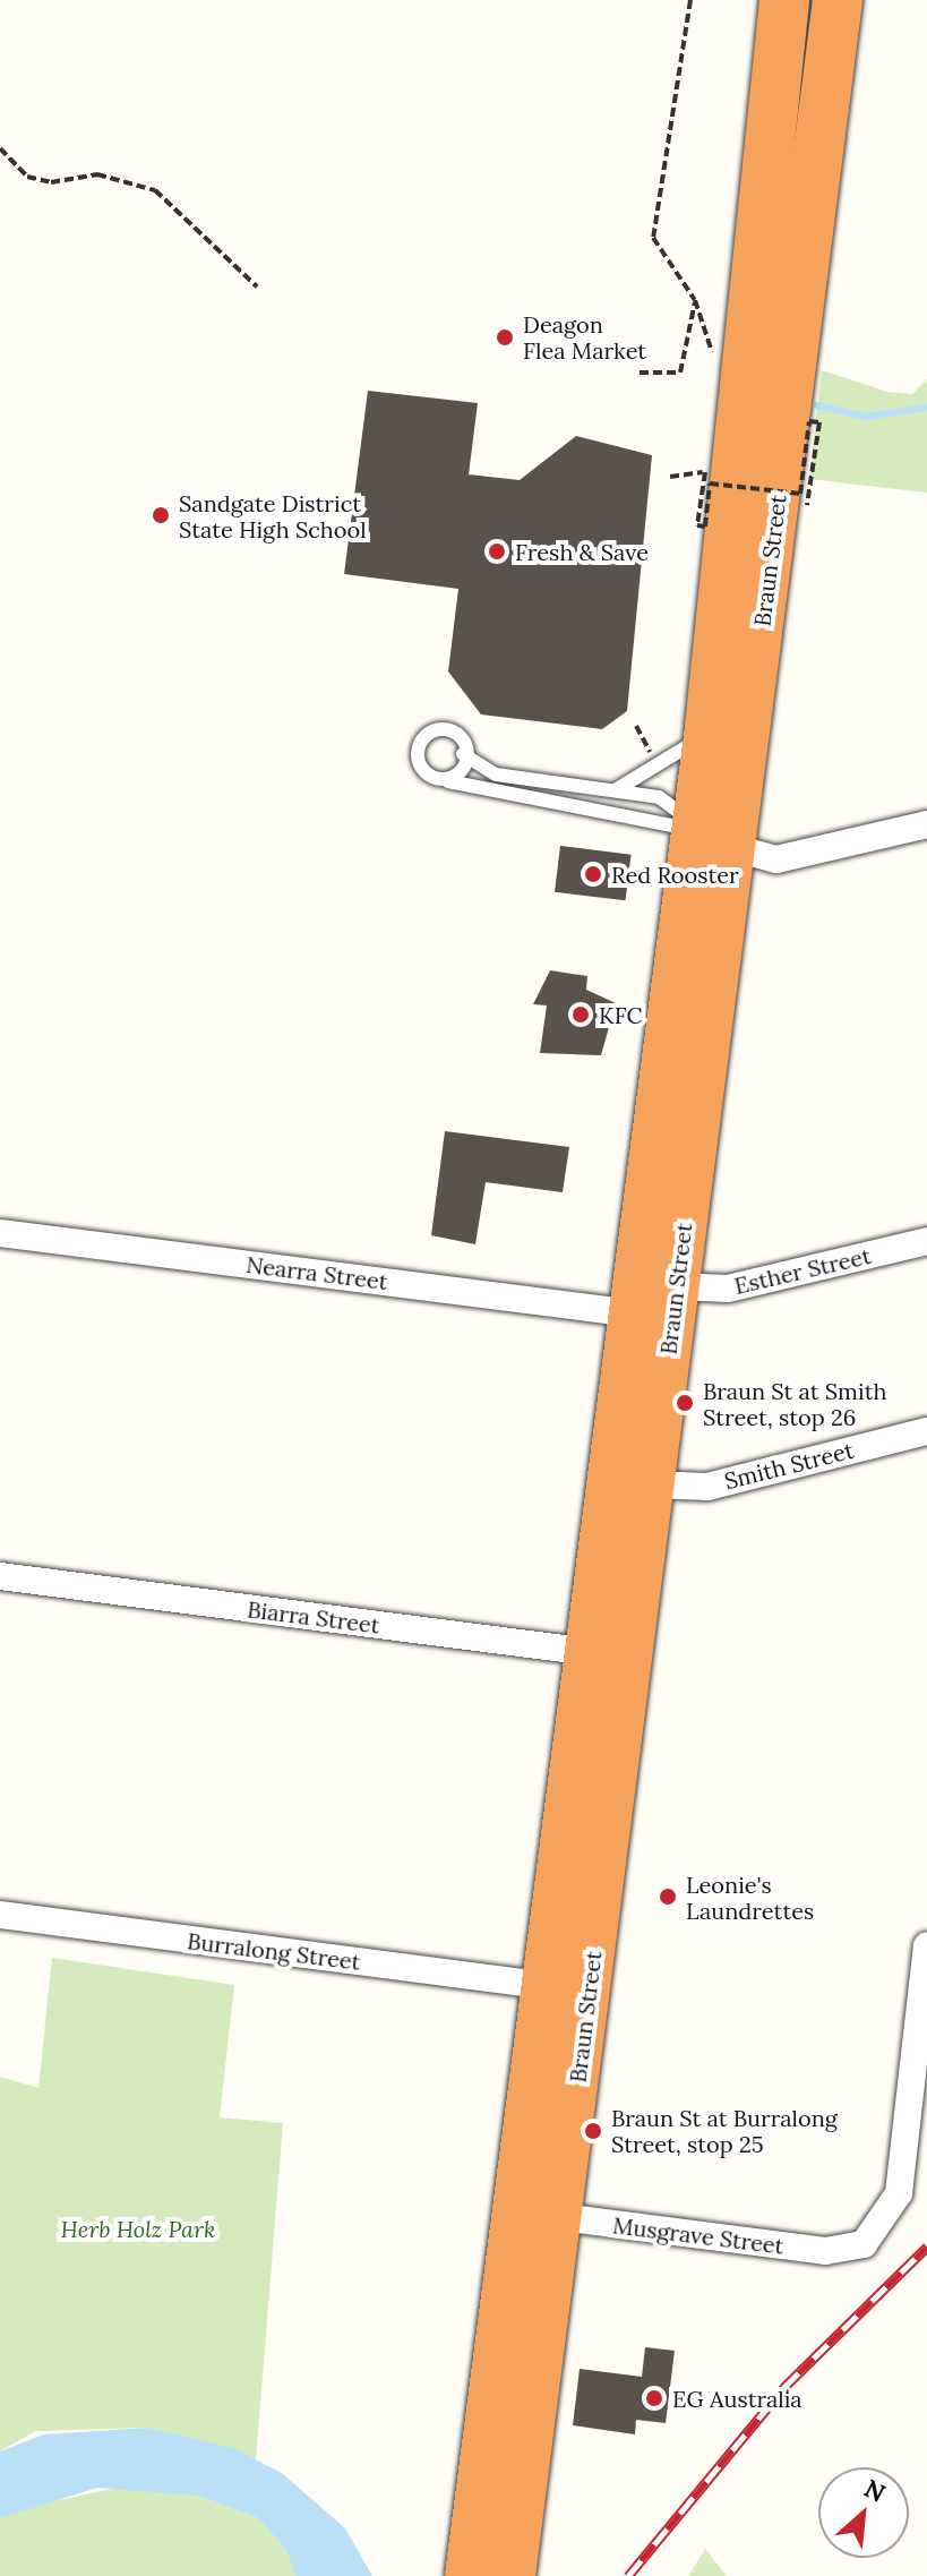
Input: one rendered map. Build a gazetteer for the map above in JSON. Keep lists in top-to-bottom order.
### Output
{
  "streets": {
    "highway": ["Braun Street"],
    "street": [
      "Esther Street",
      "Nearra Street",
      "Smith Street",
      "Biarra Street",
      "Burralong Street",
      "Musgrave Street"
    ]
  },
  "crossings": [
    ["Braun Street", "Esther Street"],
    ["Braun Street", "Nearra Street"],
    ["Braun Street", "Smith Street"],
    ["Braun Street", "Biarra Street"],
    ["Braun Street", "Burralong Street"],
    ["Braun Street", "Musgrave Street"]
  ],
  "parks": ["Herb Holz Park"],
  "places": [
    "Deagon Flea Market",
    "Sandgate District State High School",
    "Fresh & Save",
    "Red Rooster",
    "KFC",
    "Braun St at Smith Street, stop 26",
    "Leonie's Laundrettes",
    "Braun St at Burralong Street, stop 25",
    "EG Australia"
  ],
  "north": "top right"
}
